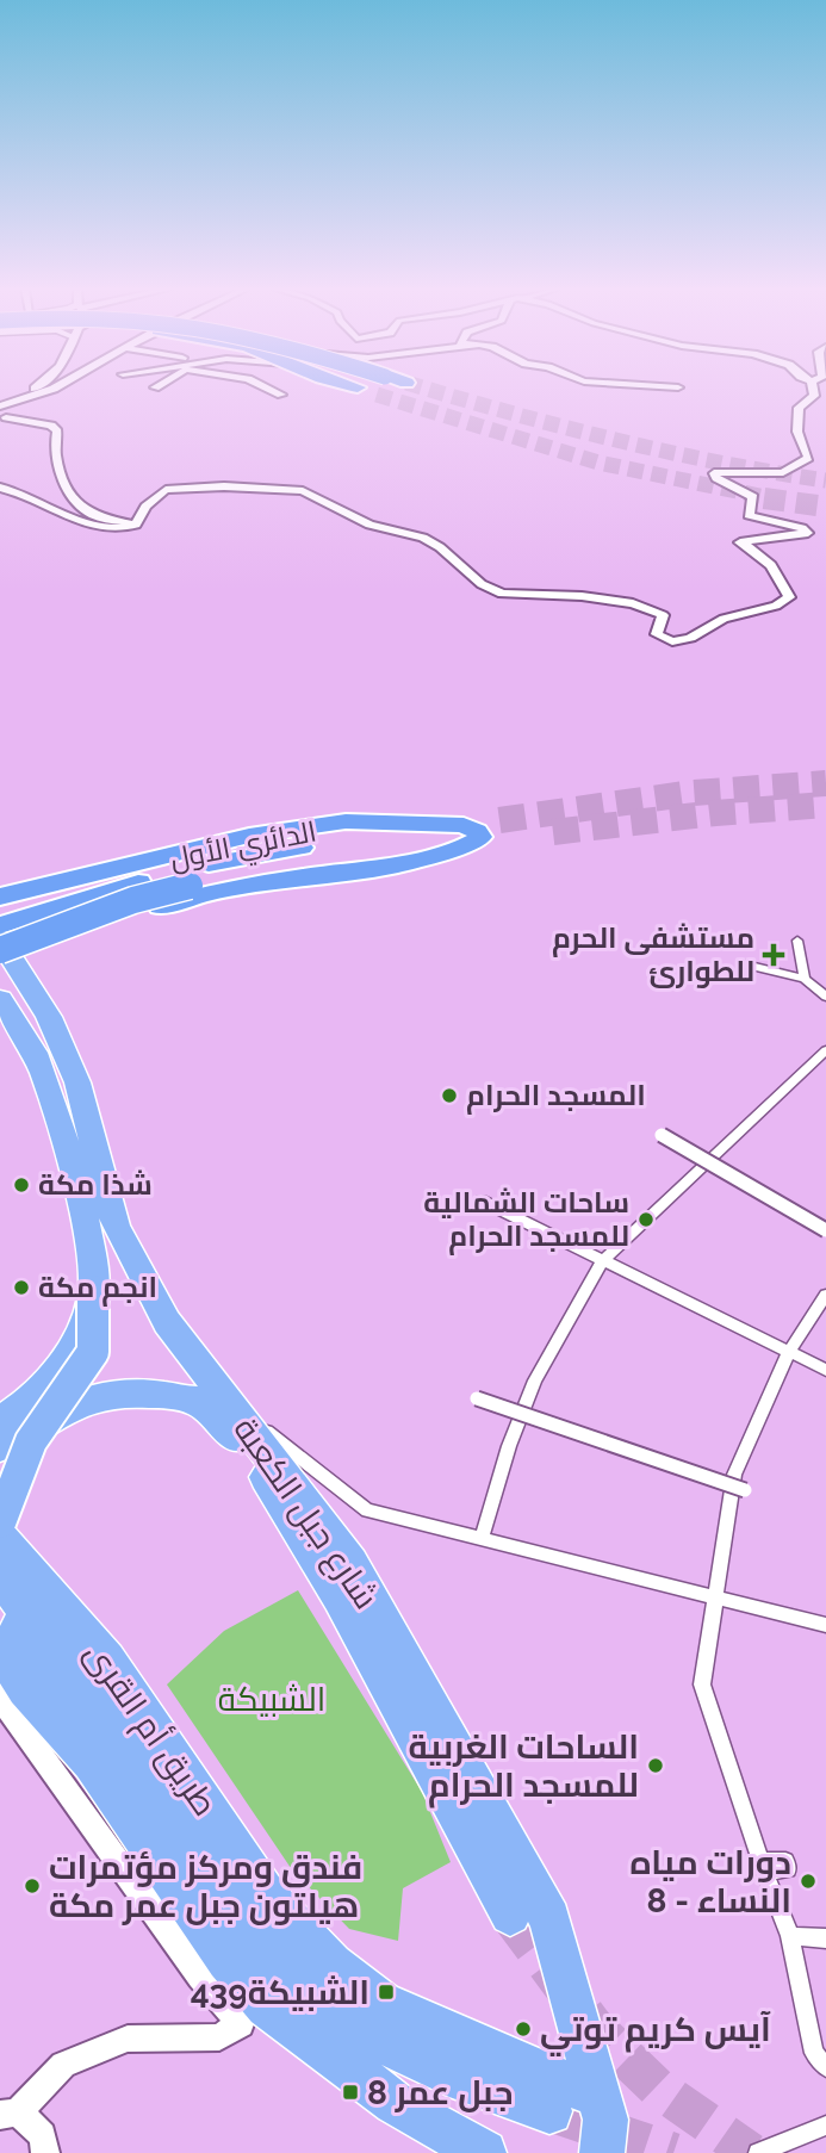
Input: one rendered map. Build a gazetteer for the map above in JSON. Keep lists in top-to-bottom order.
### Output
{
  "streets": {
    "highway": ["الدائري الأول", "شارع جبل الكعبة", "طريق أم القرى"]
  },
  "crossings": [
    ["الدائري الأول", "شارع جبل الكعبة"],
    ["شارع جبل الكعبة", "طريق أم القرى"]
  ],
  "parks": ["الشبيكة"],
  "places": {
    "health": ["مستشفى الحرم للطوارئ"],
    "other": [
      "المسجد الحرام",
      "شذا مكة",
      "ساحات الشمالية للمسجد الحرام",
      "انجم مكة",
      "الساحات الغربية للمسجد الحرام",
      "دورات مياه النساء - 8",
      "فندق ومركز مؤتمرات هيلتون جبل عمر مكة",
      "آيس كريم توتي"
    ],
    "transit": ["الشبيكة439", "جبل عمر 8"]
  }
}
